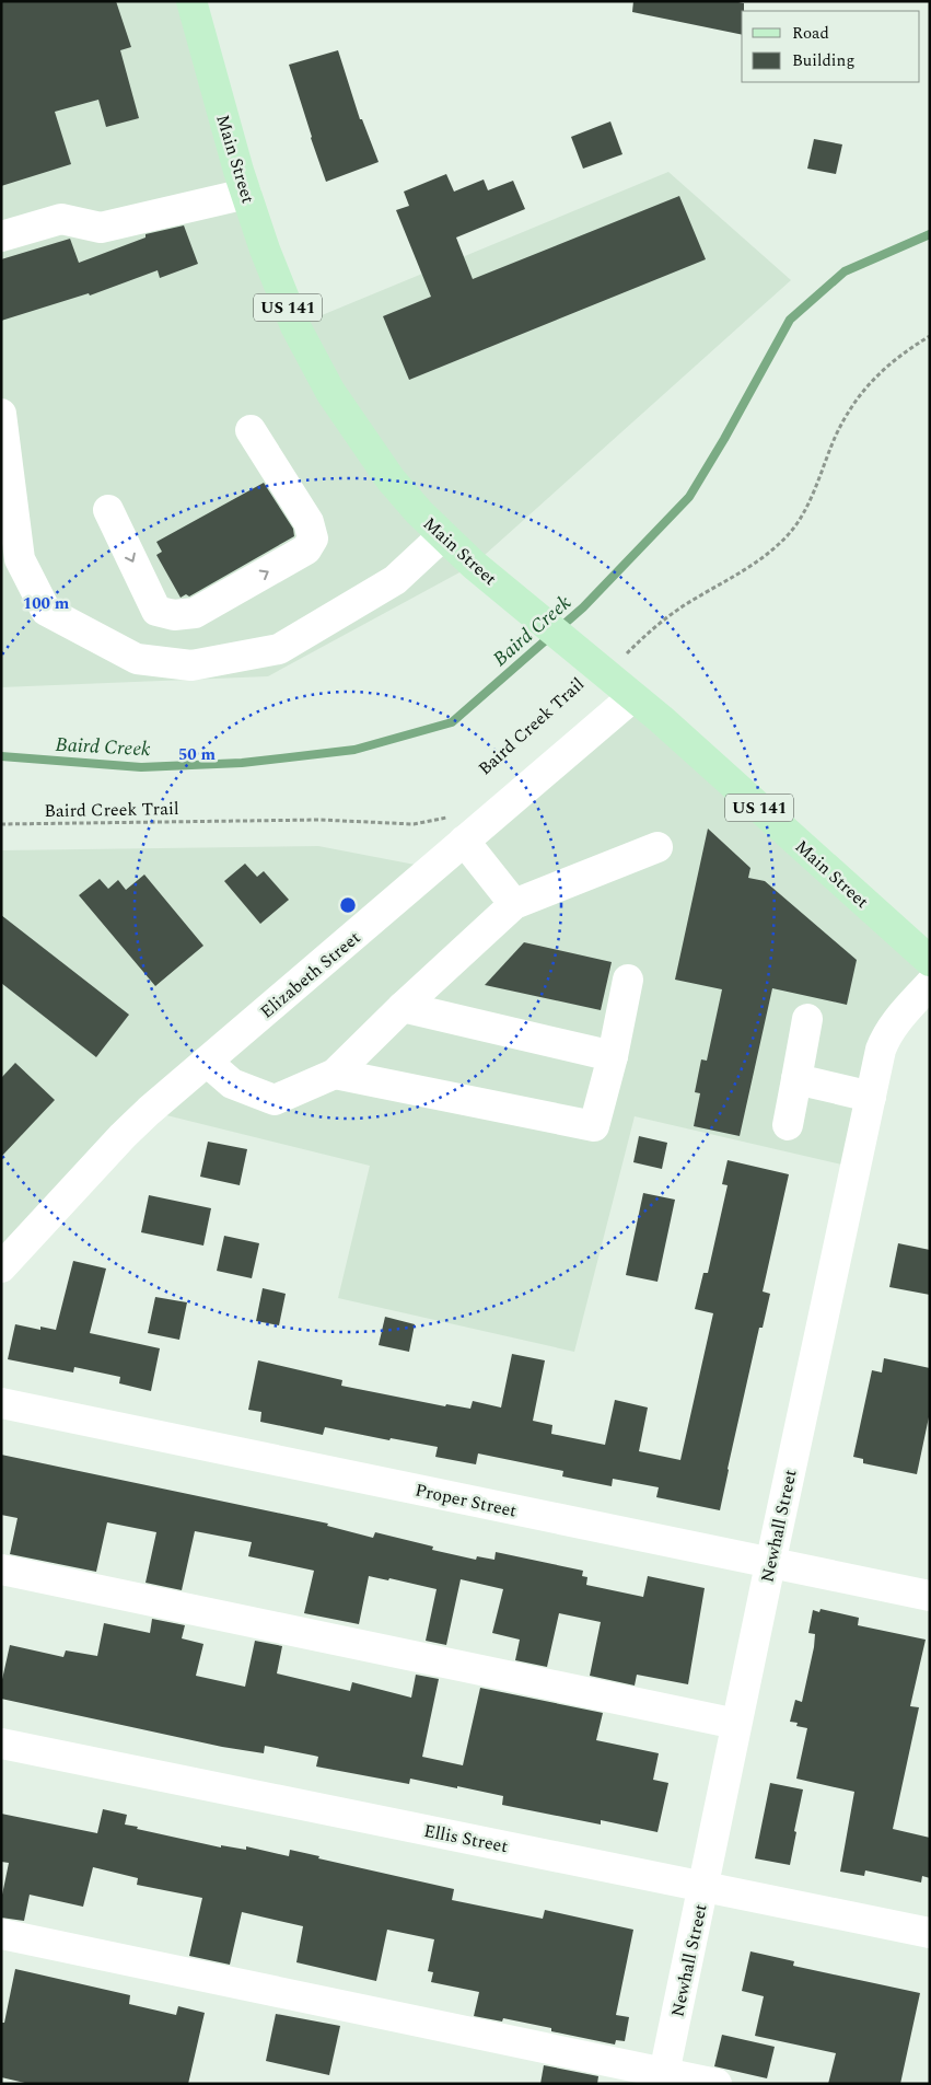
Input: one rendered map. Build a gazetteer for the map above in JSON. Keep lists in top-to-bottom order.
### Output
{
  "streets": {
    "main road": ["Main Street", "US 141"],
    "street": [
      "Elizabeth Street",
      "Proper Street",
      "Newhall Street",
      "Ellis Street"
    ],
    "path": ["Baird Creek Trail"]
  },
  "crossings": [
    ["Main Street", "Baird Creek Trail"],
    ["Main Street", "Elizabeth Street"],
    ["Baird Creek Trail", "Elizabeth Street"],
    ["Proper Street", "Newhall Street"],
    ["Newhall Street", "Ellis Street"]
  ],
  "water": ["Baird Creek"],
  "legend": ["Road", "Building"],
  "rings": ["100 m", "50 m"]
}
